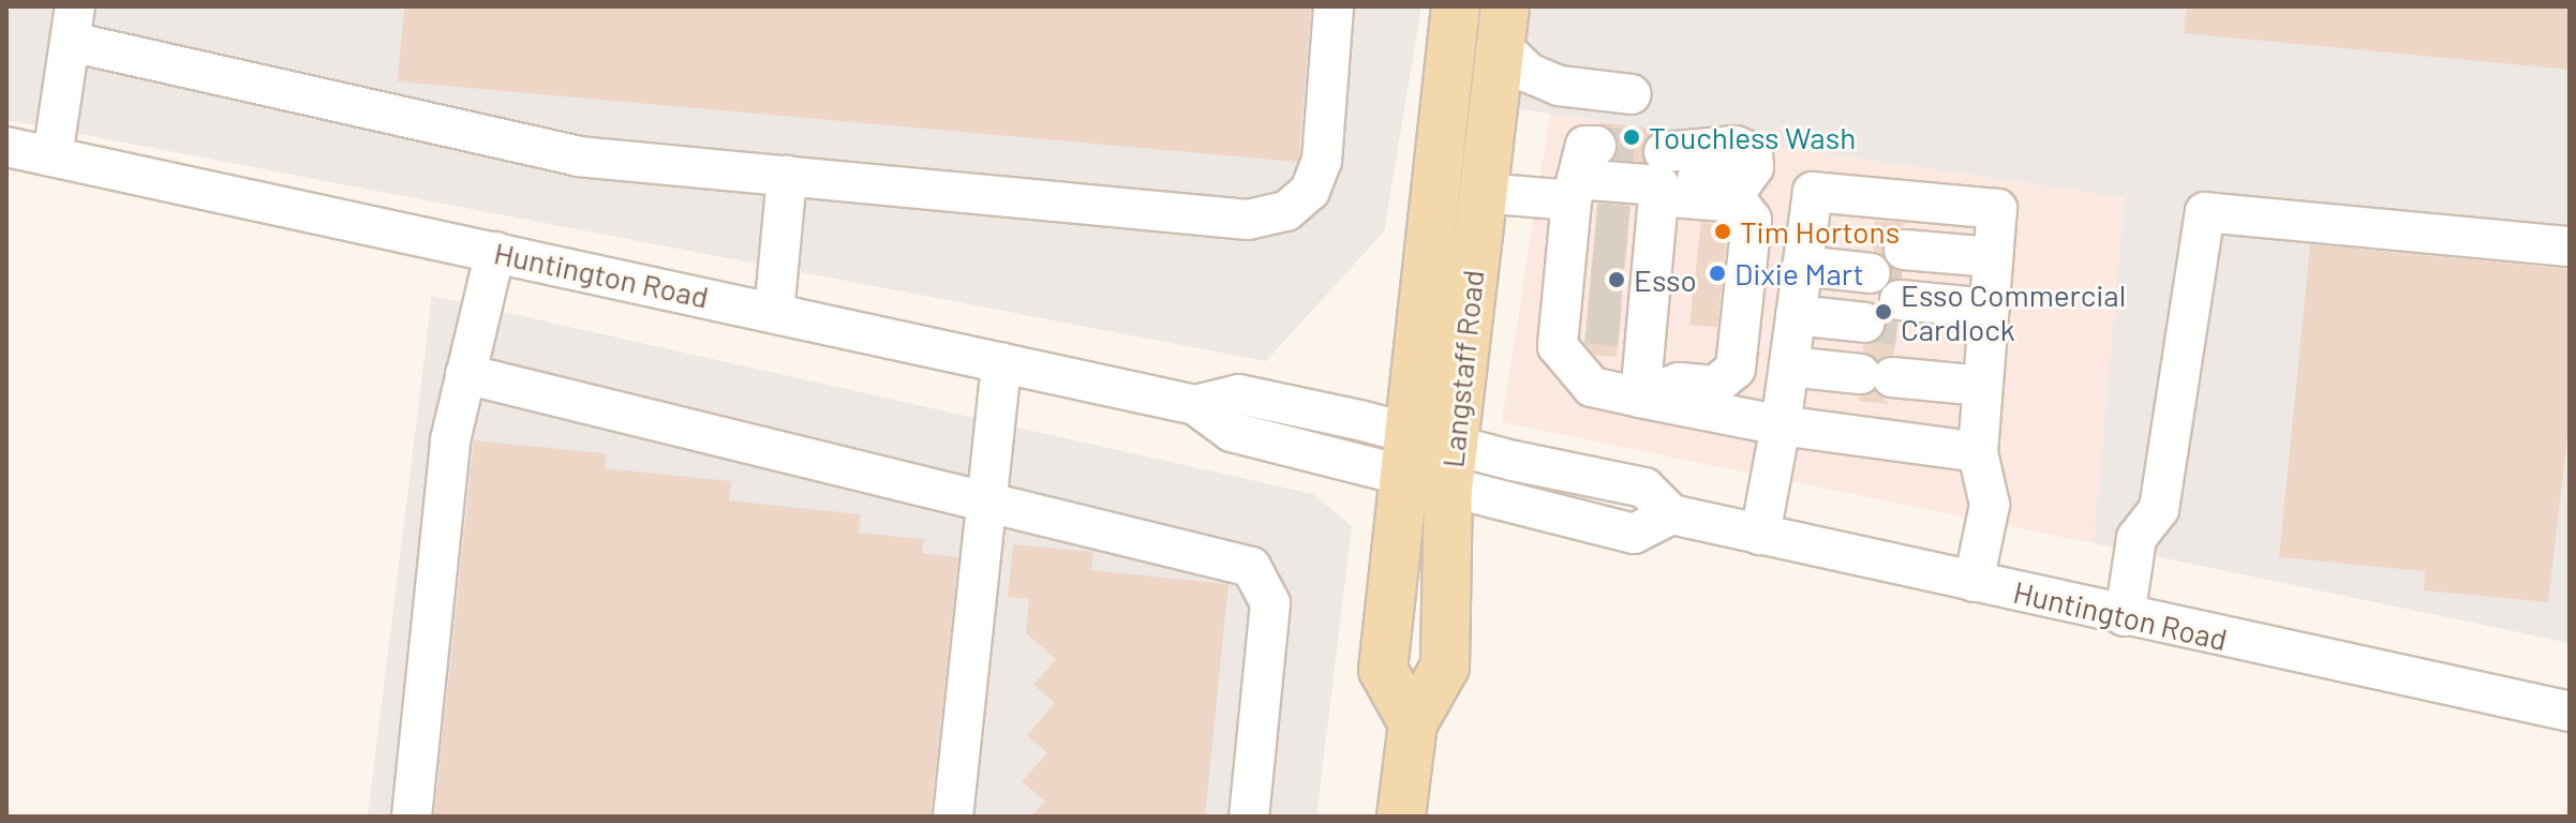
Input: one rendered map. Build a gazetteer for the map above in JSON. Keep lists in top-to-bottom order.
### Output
{
  "streets": {
    "main road": ["Langstaff Road"],
    "street": ["Huntington Road"]
  },
  "crossings": [
    ["Huntington Road", "Langstaff Road"]
  ],
  "places": [
    "Touchless Wash",
    "Tim Hortons",
    "Dixie Mart",
    "Esso",
    "Esso Commercial Cardlock"
  ]
}
